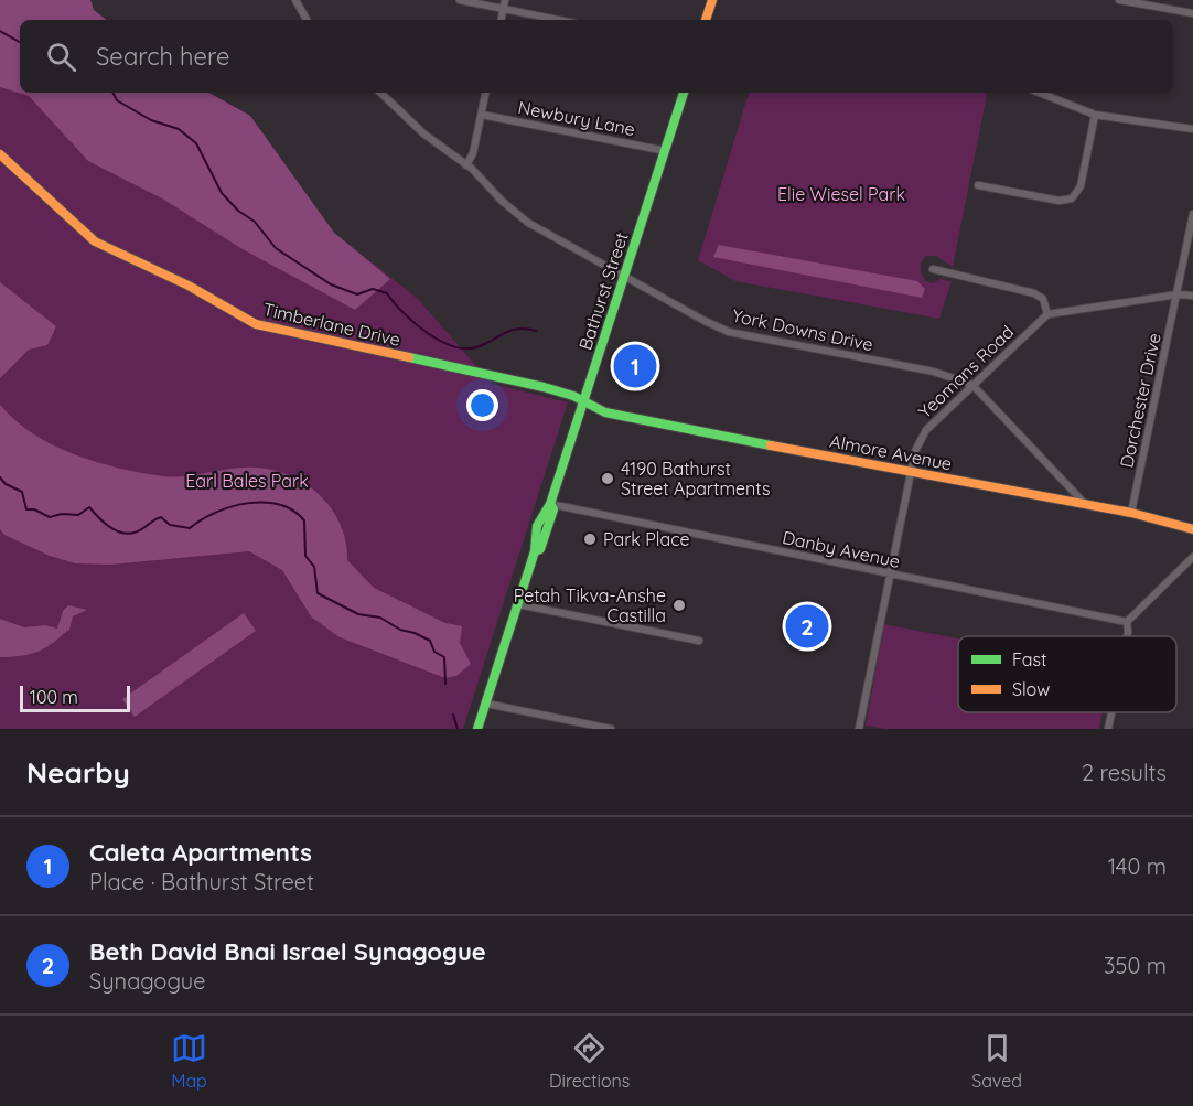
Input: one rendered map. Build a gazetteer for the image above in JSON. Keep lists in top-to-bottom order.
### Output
{
  "streets": {
    "street": [
      "Newbury Lane",
      "Bathurst Street",
      "Timberlane Drive",
      "York Downs Drive",
      "Yeomans Road",
      "Dorchester Drive",
      "Almore Avenue",
      "Danby Avenue"
    ]
  },
  "crossings": [
    ["Newbury Lane", "Bathurst Street"],
    ["Bathurst Street", "Timberlane Drive"],
    ["Bathurst Street", "York Downs Drive"],
    ["Bathurst Street", "Almore Avenue"],
    ["Bathurst Street", "Danby Avenue"],
    ["Timberlane Drive", "Almore Avenue"],
    ["York Downs Drive", "Yeomans Road"],
    ["York Downs Drive", "Almore Avenue"],
    ["Yeomans Road", "Almore Avenue"],
    ["Yeomans Road", "Danby Avenue"],
    ["Dorchester Drive", "Almore Avenue"]
  ],
  "parks": ["Elie Wiesel Park", "Earl Bales Park"],
  "places": ["4190 Bathurst Street Apartments", "Park Place", "Petah Tikva-Anshe Castilla"],
  "legend": ["Fast", "Slow"],
  "scale_bar": "100 m",
  "page": {
    "search": "Search here",
    "pins": ["1", "2"],
    "scale": "100 m",
    "heading": ["Nearby", "2 results"],
    "list": [
      {
        "mark": "1",
        "name": "Caleta Apartments",
        "note": "Place · Bathurst Street",
        "value": "140 m"
      },
      {
        "mark": "2",
        "name": "Beth David Bnai Israel Synagogue",
        "note": "Synagogue",
        "value": "350 m"
      }
    ],
    "nav": ["Map", "Directions", "Saved"]
  }
}
